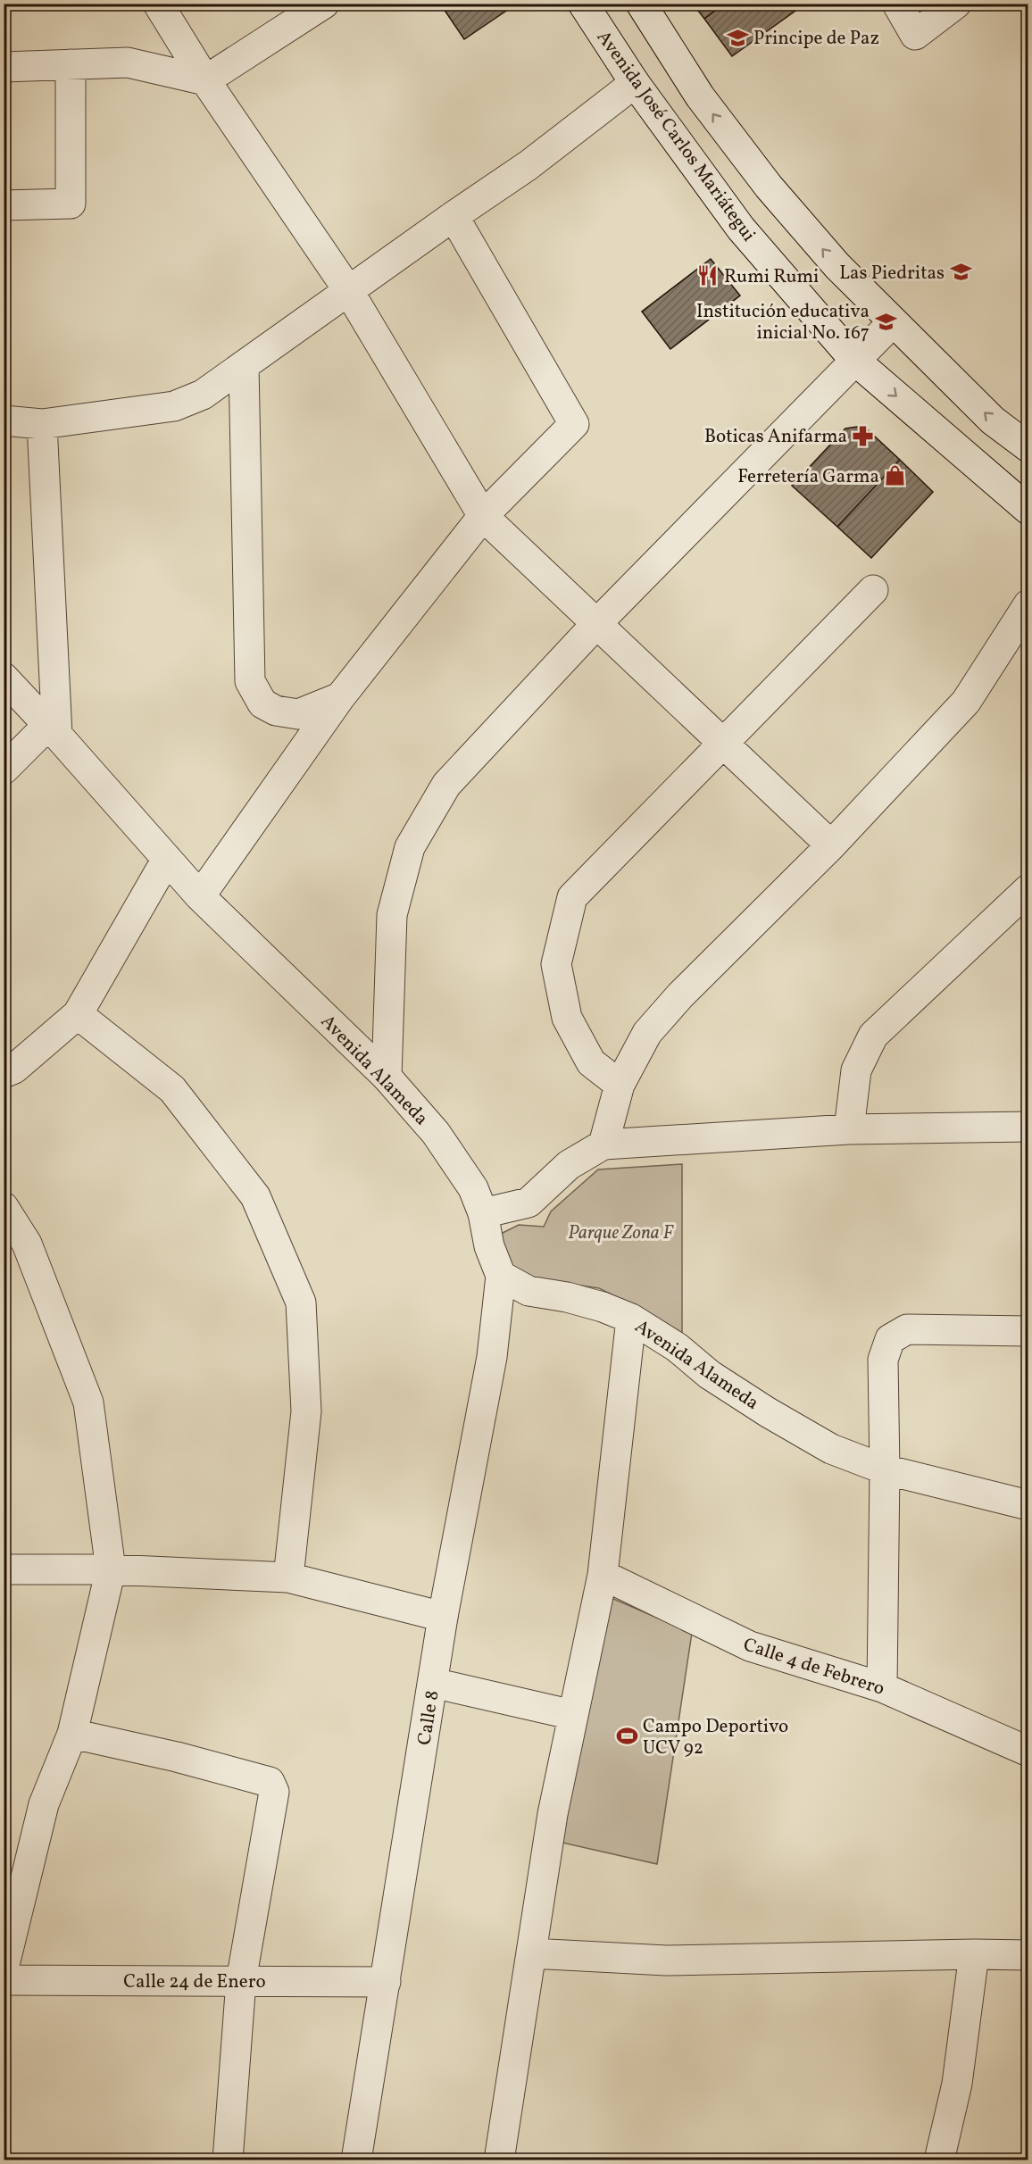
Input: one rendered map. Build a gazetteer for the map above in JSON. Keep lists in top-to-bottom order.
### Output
{
  "streets": {
    "street": [
      "Avenida José Carlos Mariátegui",
      "Avenida Alameda",
      "Calle 4 de Febrero",
      "Calle 8",
      "Calle 24 de Enero"
    ]
  },
  "crossings": [
    ["Avenida Alameda", "Calle 8"],
    ["Calle 8", "Calle 24 de Enero"]
  ],
  "parks": ["Parque Zona F"],
  "places": {
    "school or university": ["Principe de Paz", "Las Piedritas", "Institución educativa inicial No. 167"],
    "restaurant": ["Rumi Rumi"],
    "pharmacy": ["Boticas Anifarma"],
    "shop": ["Ferretería Garma"],
    "sports": ["Campo Deportivo UCV 92"]
  }
}
